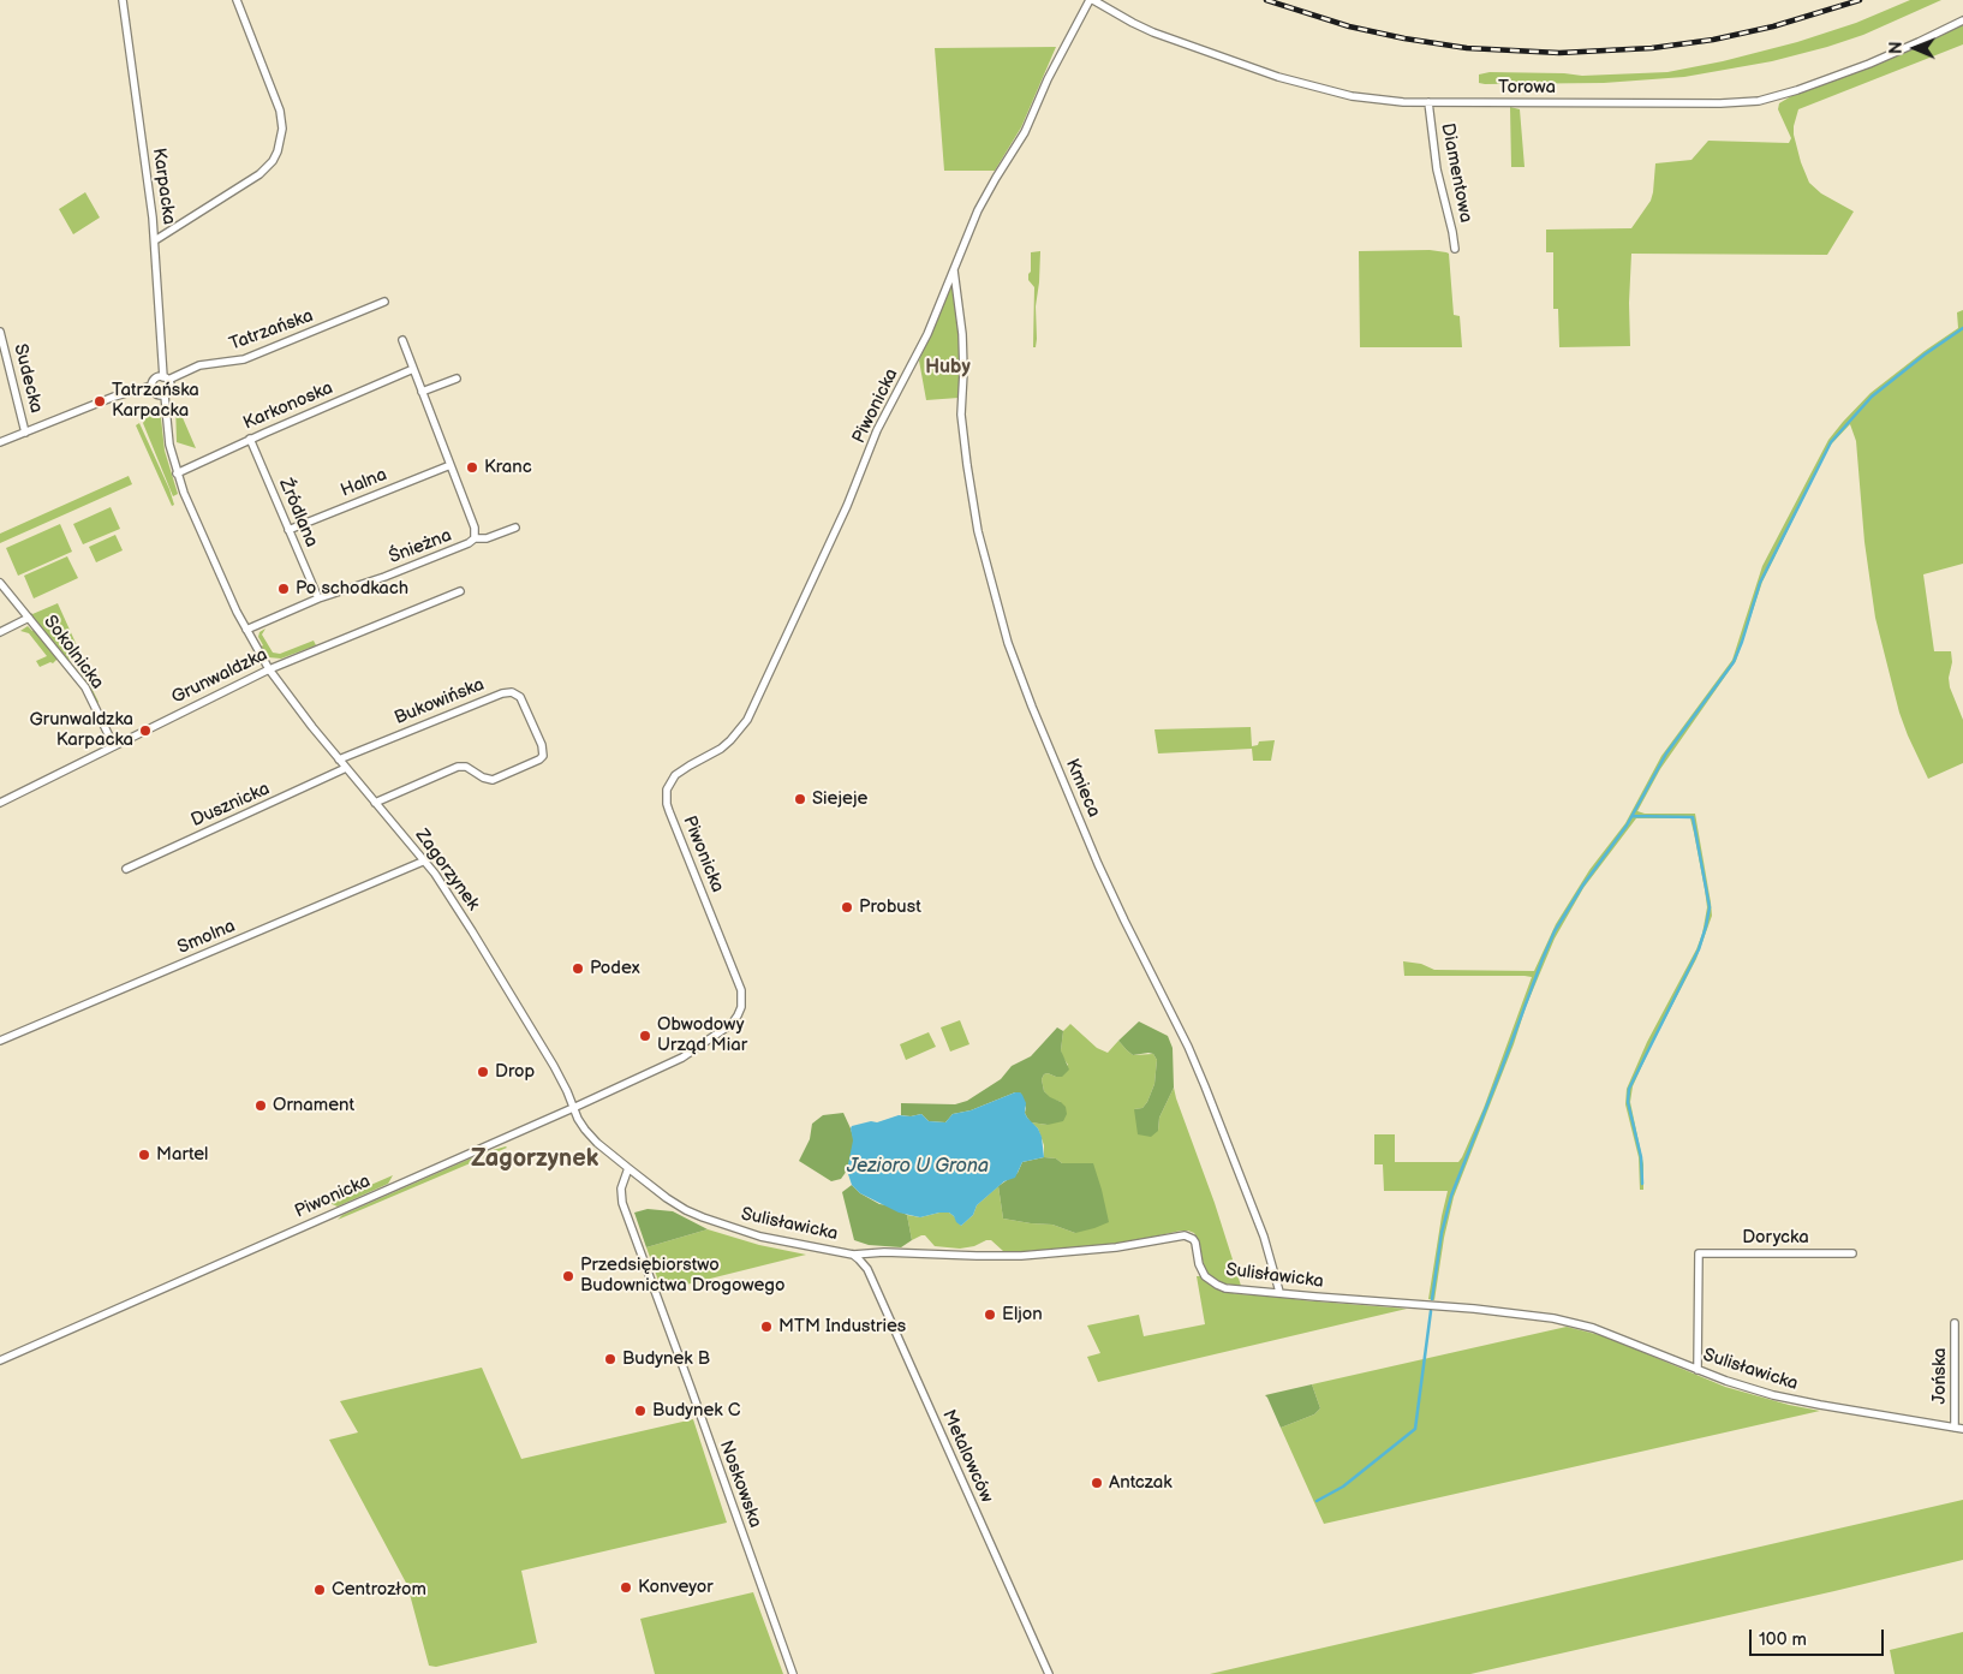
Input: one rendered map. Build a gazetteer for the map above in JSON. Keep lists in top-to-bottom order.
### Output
{
  "streets": {
    "street": [
      "Torowa",
      "Diamentowa",
      "Karpacka",
      "Tatrzańska",
      "Sudecka",
      "Karkonoska",
      "Piwonicka",
      "Halna",
      "Źródlana",
      "Śnieżna",
      "Sokolnicka",
      "Grunwaldzka",
      "Bukowińska",
      "Kmieca",
      "Dusznicka",
      "Zagorzynek",
      "Smolna",
      "Sulisławicka",
      "Dorycka",
      "Jońska",
      "Metalowców",
      "Noskowska"
    ]
  },
  "crossings": [
    ["Torowa", "Diamentowa"],
    ["Torowa", "Piwonicka"],
    ["Karpacka", "Tatrzańska"],
    ["Karkonoska", "Źródlana"],
    ["Karkonoska", "Śnieżna"],
    ["Piwonicka", "Kmieca"],
    ["Piwonicka", "Zagorzynek"],
    ["Piwonicka", "Sulisławicka"],
    ["Halna", "Źródlana"],
    ["Halna", "Śnieżna"],
    ["Źródlana", "Śnieżna"],
    ["Sokolnicka", "Grunwaldzka"],
    ["Grunwaldzka", "Zagorzynek"],
    ["Bukowińska", "Zagorzynek"],
    ["Kmieca", "Sulisławicka"],
    ["Dusznicka", "Zagorzynek"],
    ["Zagorzynek", "Smolna"],
    ["Zagorzynek", "Sulisławicka"],
    ["Sulisławicka", "Dorycka"],
    ["Sulisławicka", "Jońska"],
    ["Sulisławicka", "Metalowców"],
    ["Sulisławicka", "Noskowska"]
  ],
  "districts": ["Huby", "Zagorzynek"],
  "water": ["Jezioro U Grona"],
  "places": [
    "Tatrzańska Karpacka",
    "Kranc",
    "Po schodkach",
    "Grunwaldzka Karpacka",
    "Siejeje",
    "Probust",
    "Podex",
    "Obwodowy Urząd Miar",
    "Drop",
    "Ornament",
    "Martel",
    "Przedsiębiorstwo Budownictwa Drogowego",
    "Eljon",
    "MTM Industries",
    "Budynek B",
    "Budynek C",
    "Antczak",
    "Konveyor",
    "Centrozłom"
  ],
  "scale_bar": "100 m",
  "north": "left"
}
